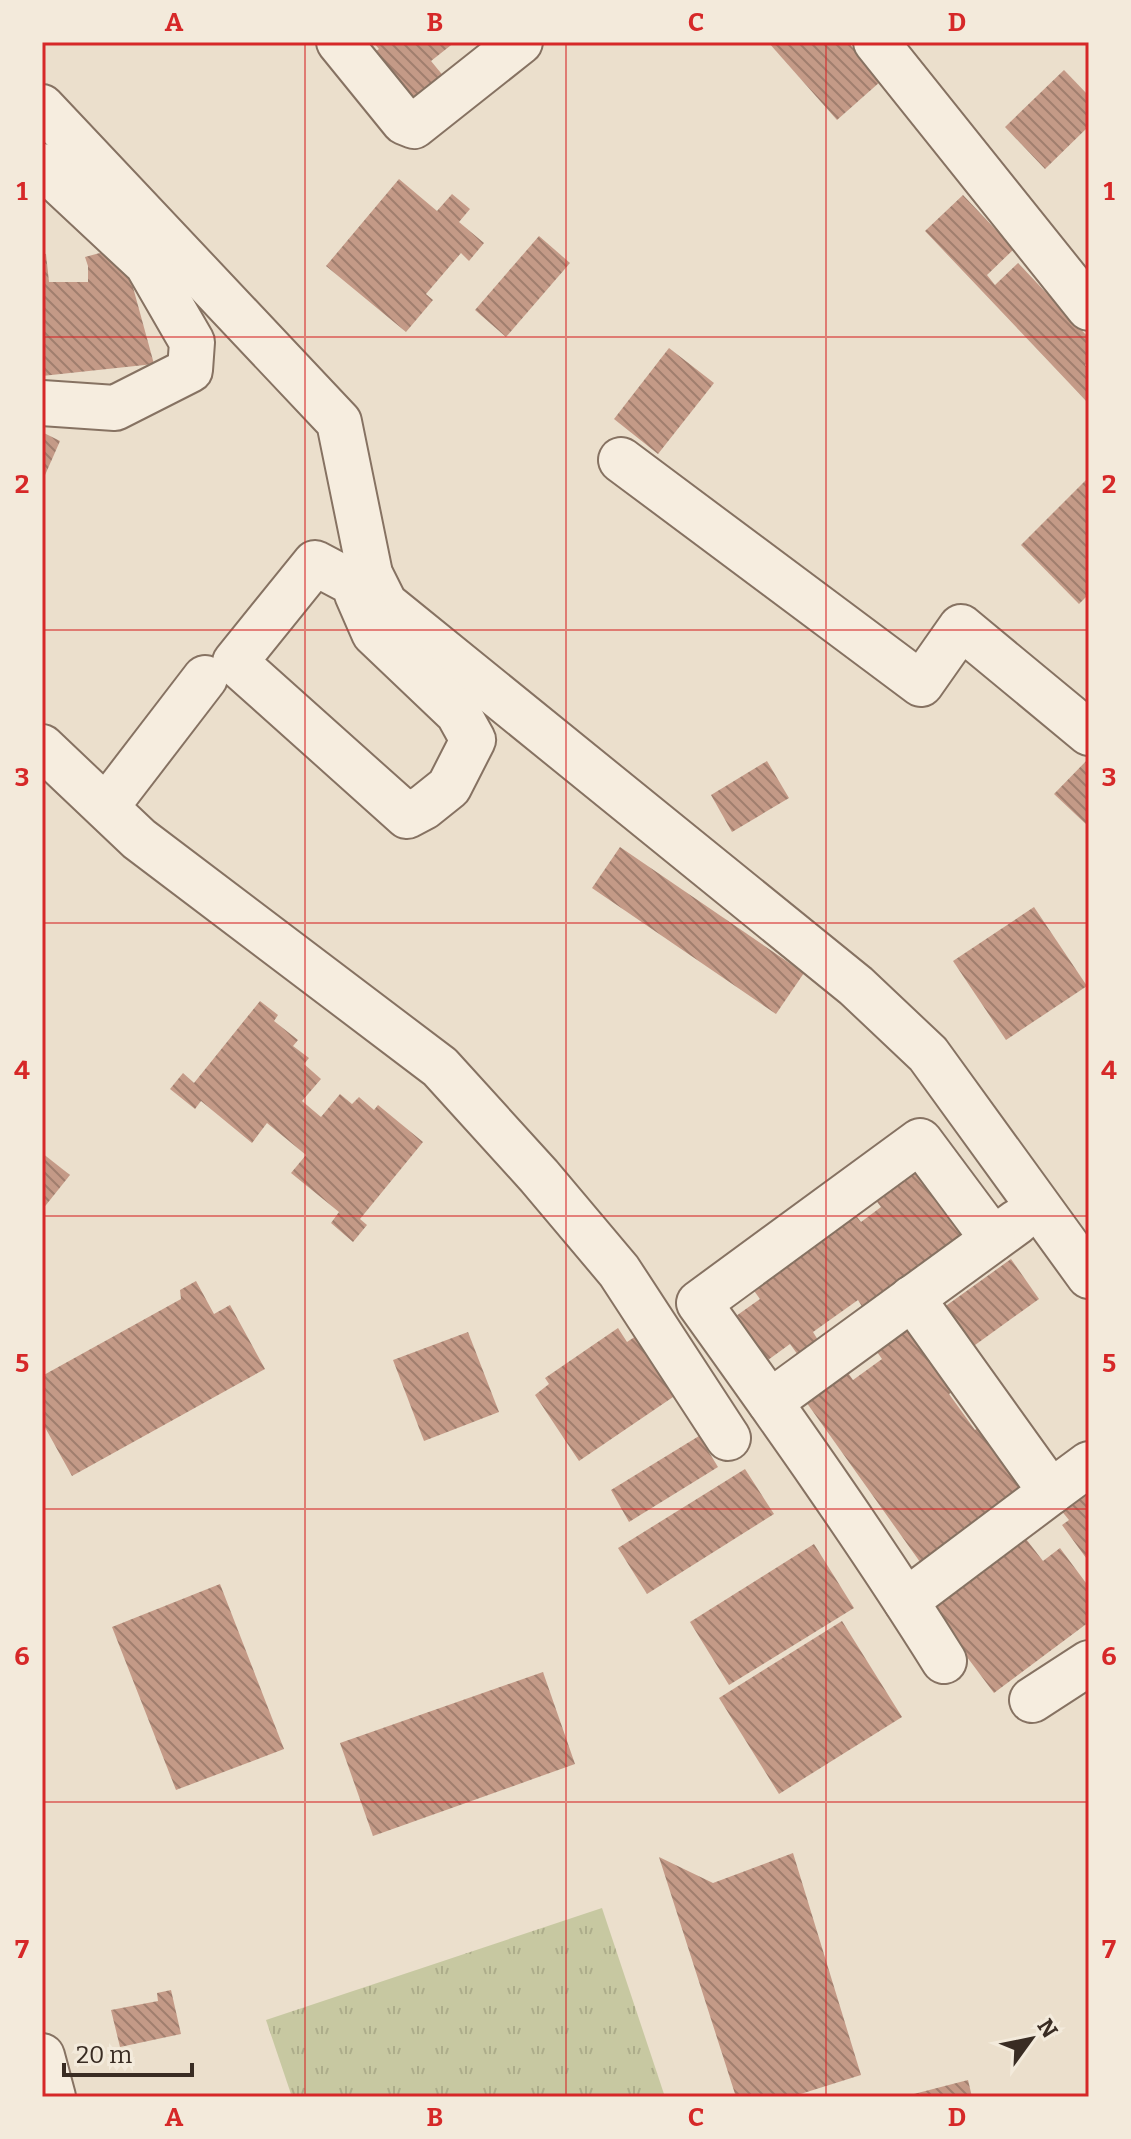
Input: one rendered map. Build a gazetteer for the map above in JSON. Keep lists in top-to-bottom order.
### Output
{
  "scale_bar": "20 m",
  "north": "top right",
  "grid": {
    "columns": [
      "A",
      "B",
      "C",
      "D"
    ],
    "rows": [
      "1",
      "2",
      "3",
      "4",
      "5",
      "6",
      "7"
    ]
  }
}
